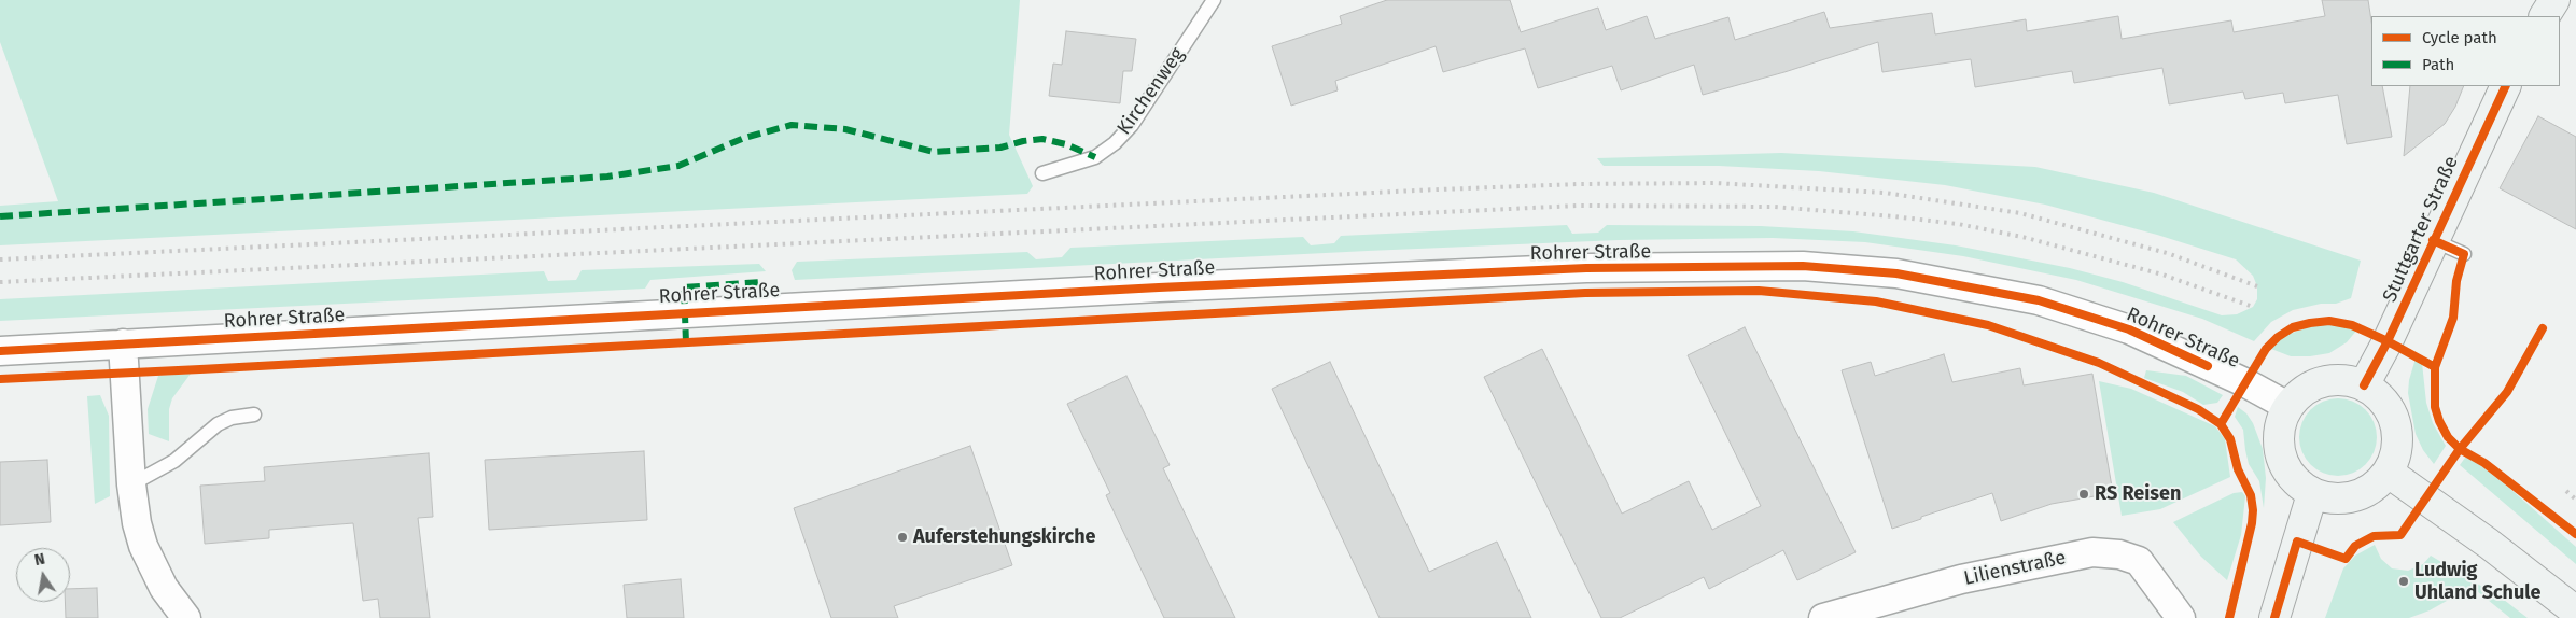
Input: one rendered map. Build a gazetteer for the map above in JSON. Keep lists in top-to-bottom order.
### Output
{
  "streets": {
    "main road": ["Stuttgarter Straße"],
    "street": ["Rohrer Straße", "Lilienstraße"],
    "lane": ["Kirchenweg"]
  },
  "crossings": [
    ["Stuttgarter Straße", "Rohrer Straße"]
  ],
  "places": ["RS Reisen", "Auferstehungskirche", "Ludwig Uhland Schule"],
  "legend": ["Cycle path", "Path"],
  "north": "top"
}
